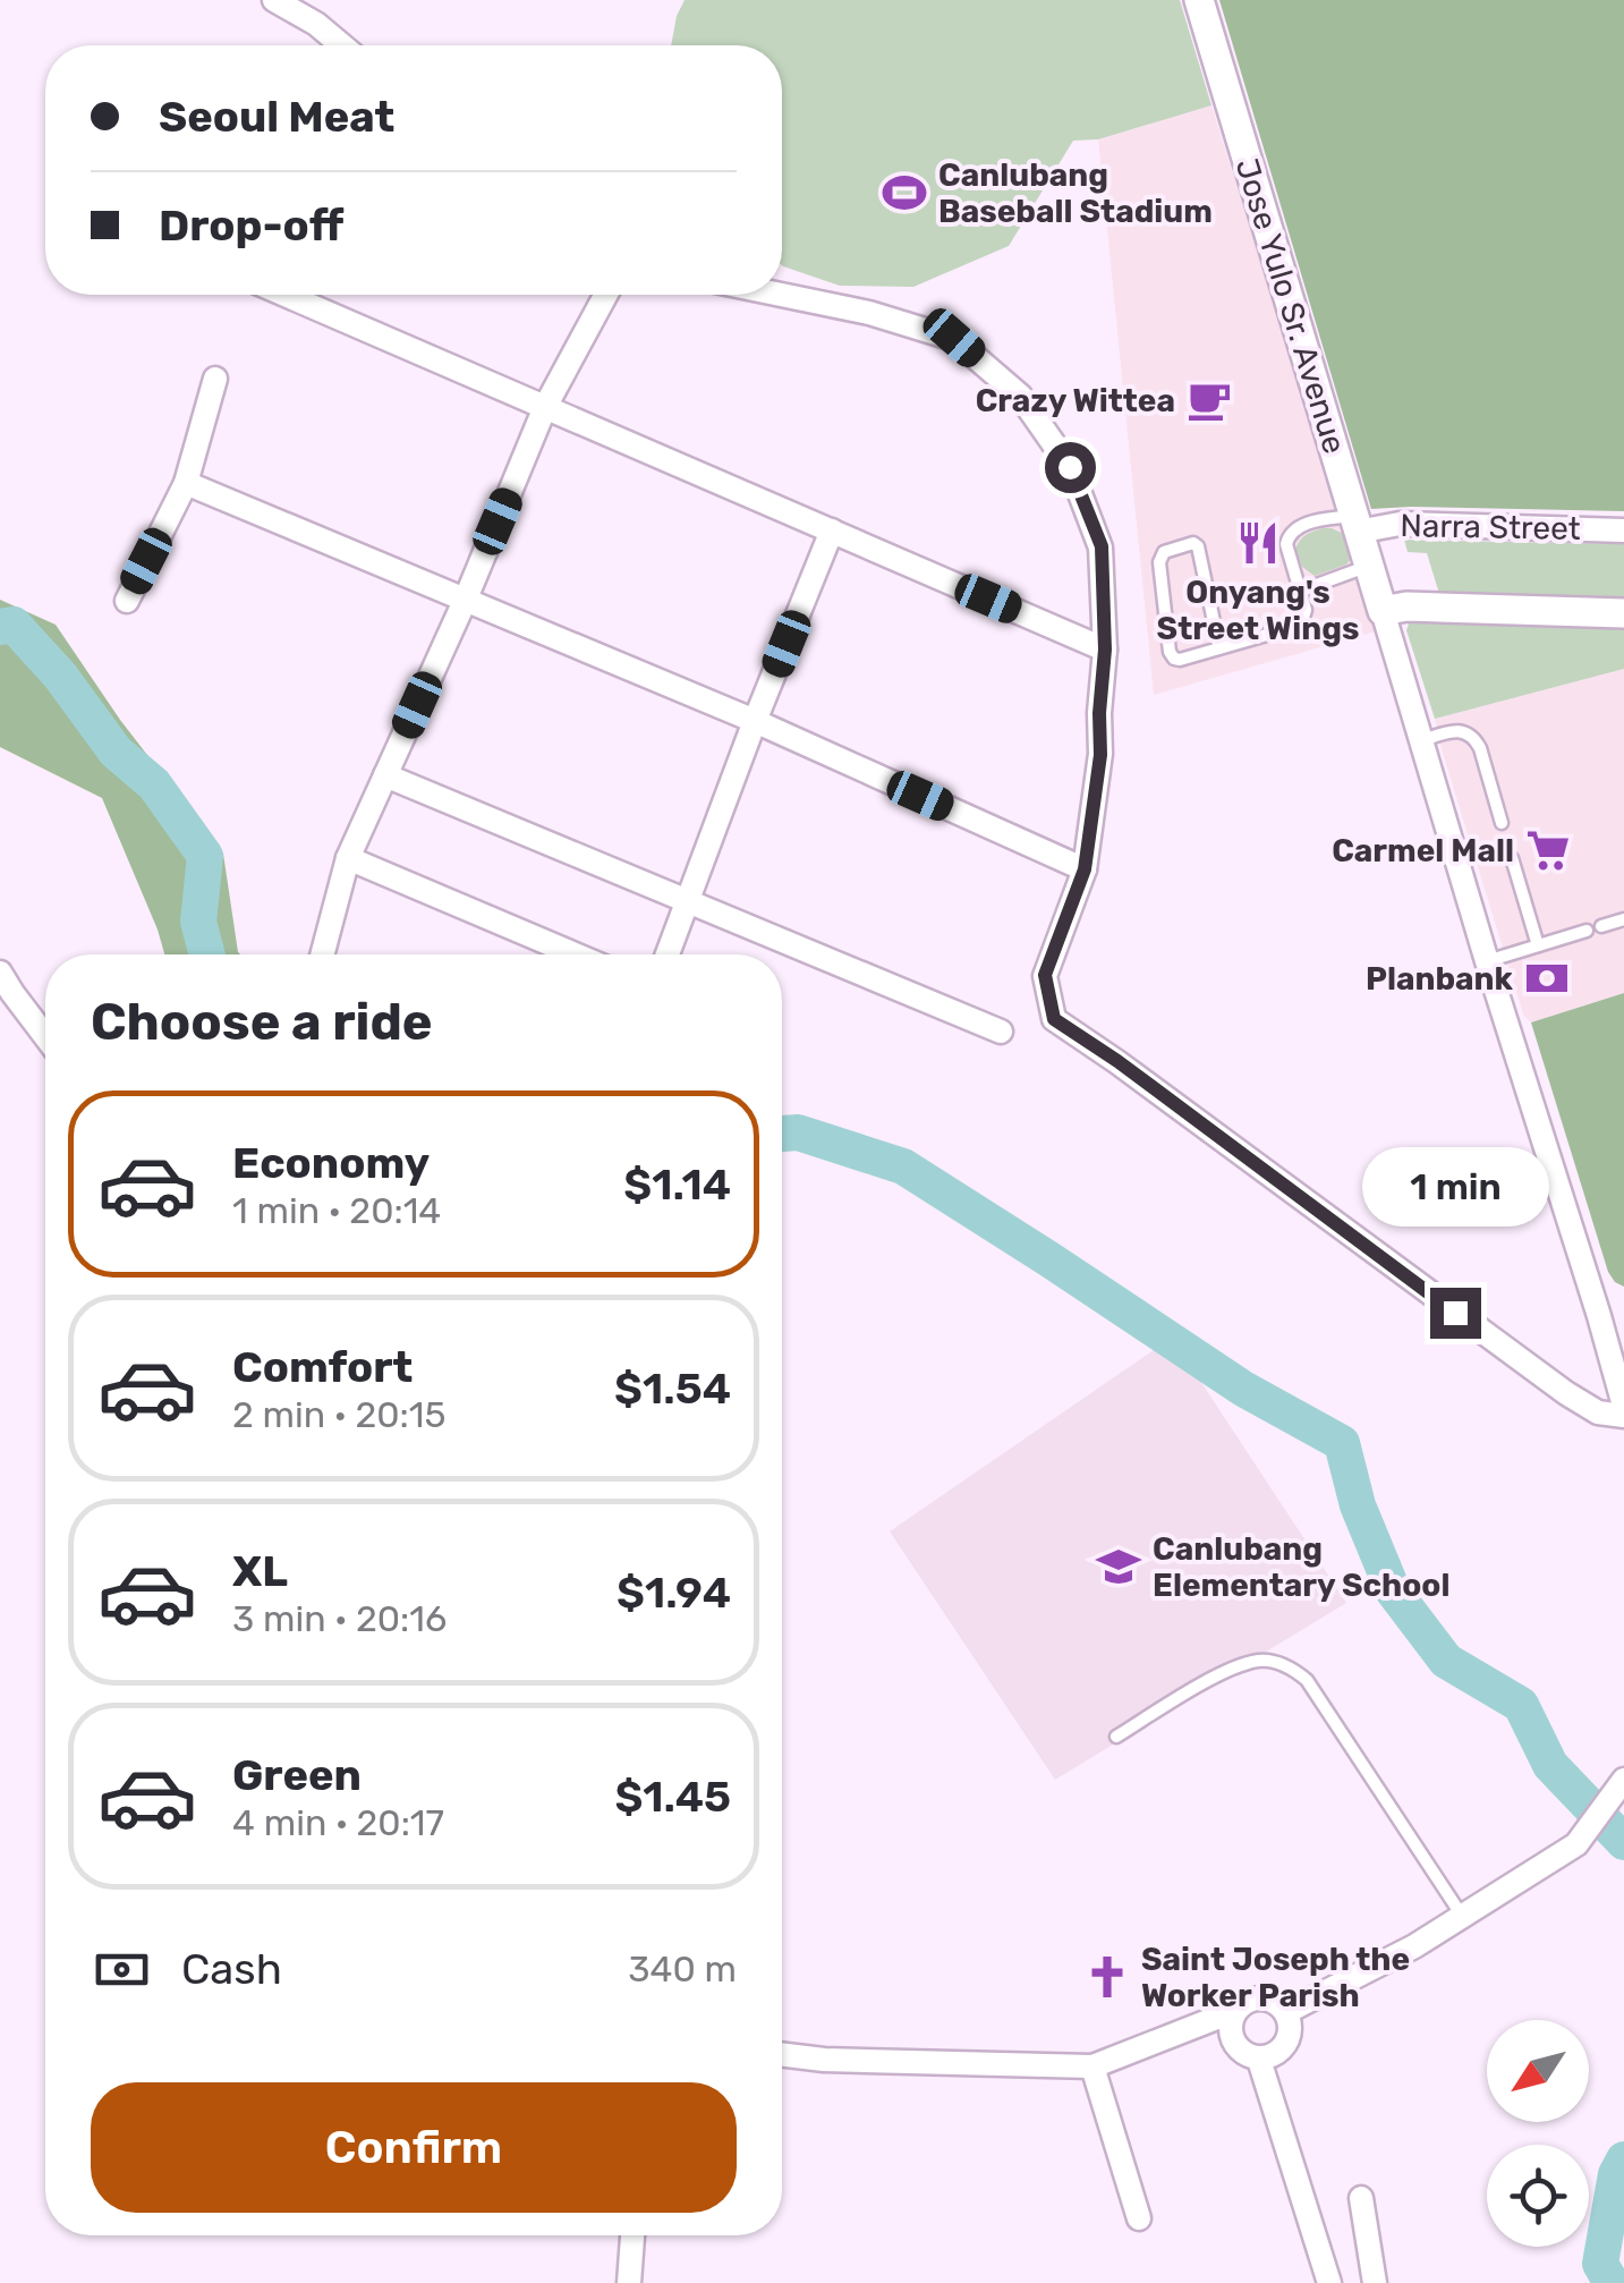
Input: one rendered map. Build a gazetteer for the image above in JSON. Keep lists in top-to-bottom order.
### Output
{
  "streets": {
    "street": ["Jose Yulo Sr. Avenue", "Narra Street"]
  },
  "crossings": [
    ["Jose Yulo Sr. Avenue", "Narra Street"]
  ],
  "places": {
    "sports": ["Canlubang Baseball Stadium"],
    "cafe": ["Crazy Wittea"],
    "restaurant": ["Onyang's Street Wings"],
    "supermarket": ["Carmel Mall"],
    "bank": ["Planbank"],
    "school or university": ["Canlubang Elementary School"],
    "church": ["Saint Joseph the Worker Parish"]
  },
  "north": "bottom left",
  "page": {
    "banner": ["Seoul Meat", "Drop-off"],
    "heading": "Choose a ride",
    "list": [
      {
        "name": "Economy",
        "note": "1 min · 20:14",
        "value": "$1.14"
      },
      {
        "name": "Comfort",
        "note": "2 min · 20:15",
        "value": "$1.54"
      },
      {
        "name": "XL",
        "note": "3 min · 20:16",
        "value": "$1.94"
      },
      {
        "name": "Green",
        "note": "4 min · 20:17",
        "value": "$1.45"
      }
    ],
    "bubble": "1 min",
    "pay": ["Cash", "340 m"],
    "buttons": "Confirm"
  }
}
